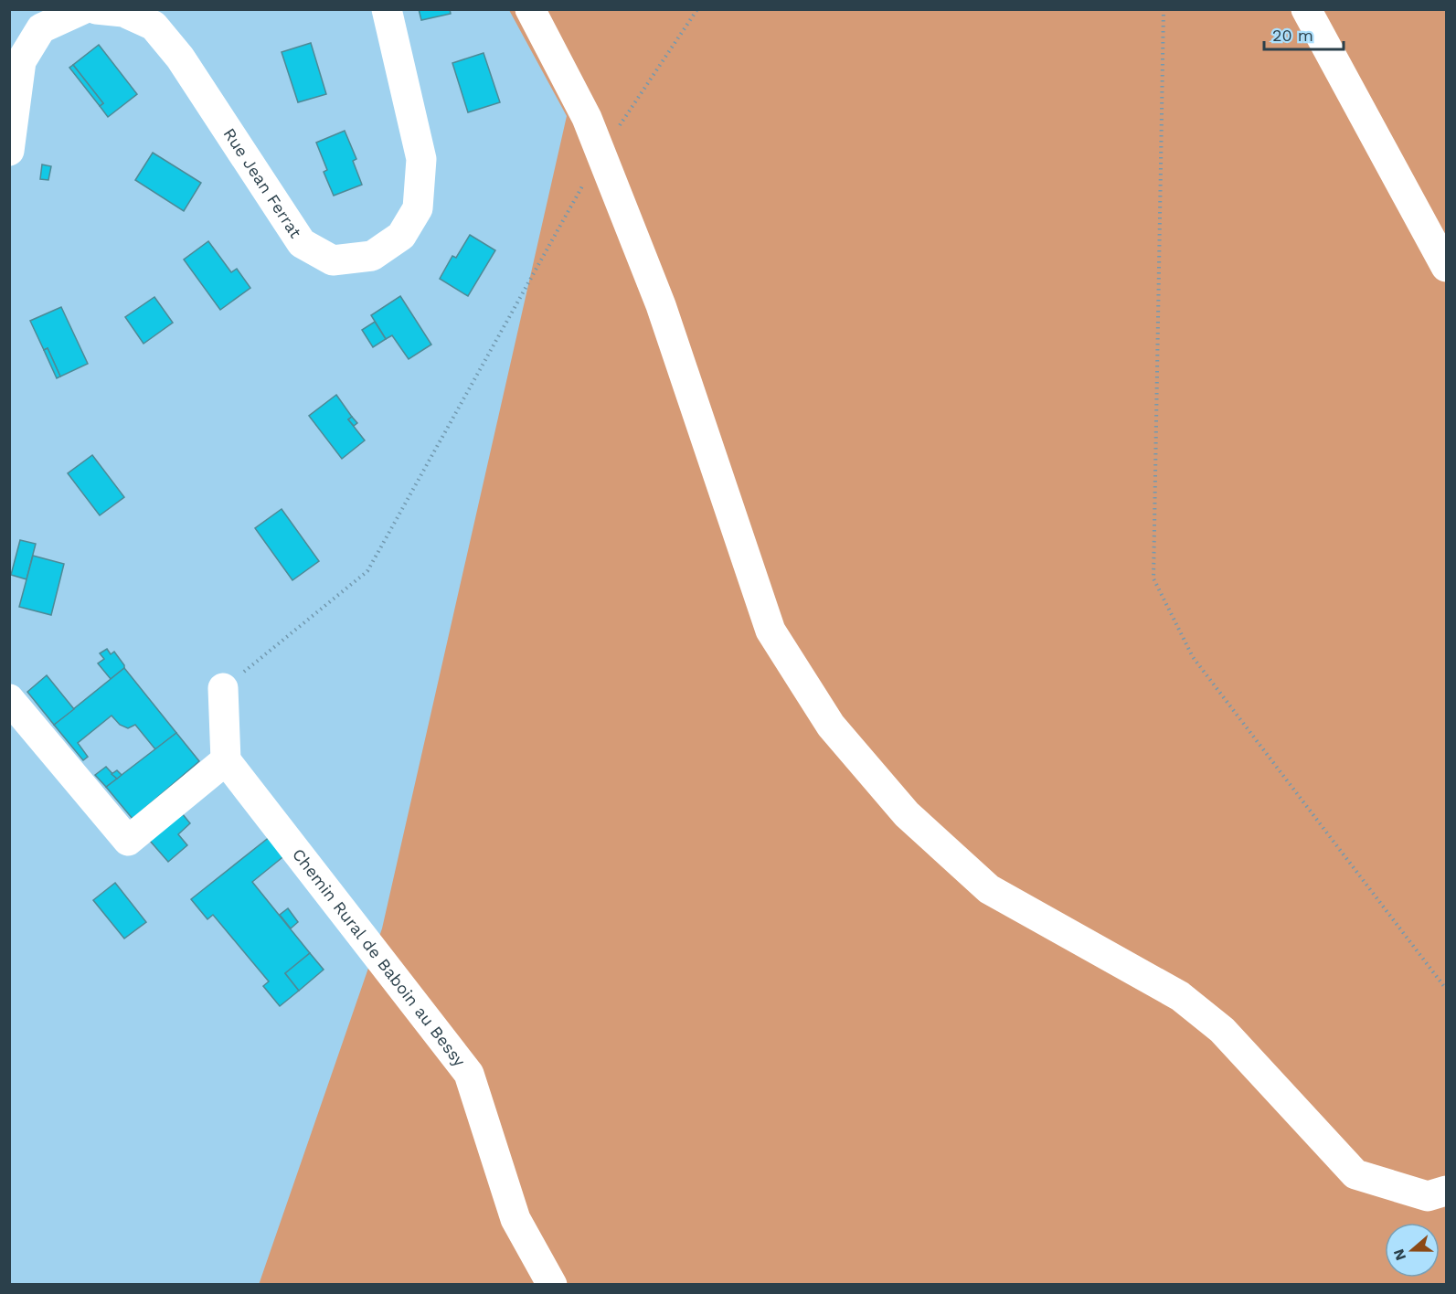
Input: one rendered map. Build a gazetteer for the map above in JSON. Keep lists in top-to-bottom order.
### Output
{
  "streets": {
    "street": ["Rue Jean Ferrat", "Chemin Rural de Baboin au Bessy"]
  },
  "scale_bar": "20 m",
  "north": "left"
}
